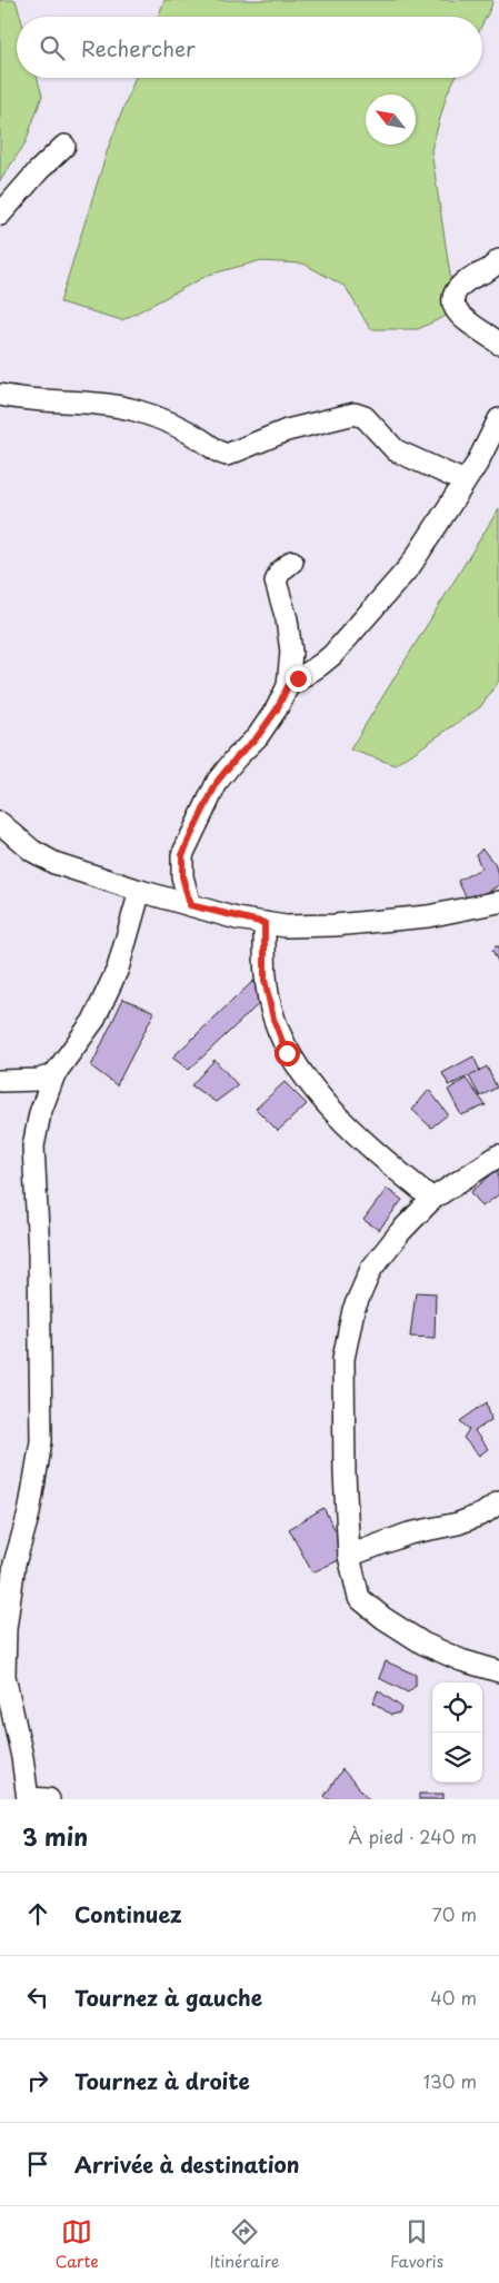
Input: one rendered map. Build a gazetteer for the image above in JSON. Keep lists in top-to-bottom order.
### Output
{
  "north": "top left",
  "page": {
    "search": "Rechercher",
    "heading": ["3 min", "À pied · 240 m"],
    "list": [
      ["Continuez", "70 m"],
      ["Tournez à gauche", "40 m"],
      ["Tournez à droite", "130 m"],
      "Arrivée à destination"
    ],
    "nav": ["Carte", "Itinéraire", "Favoris"]
  }
}
